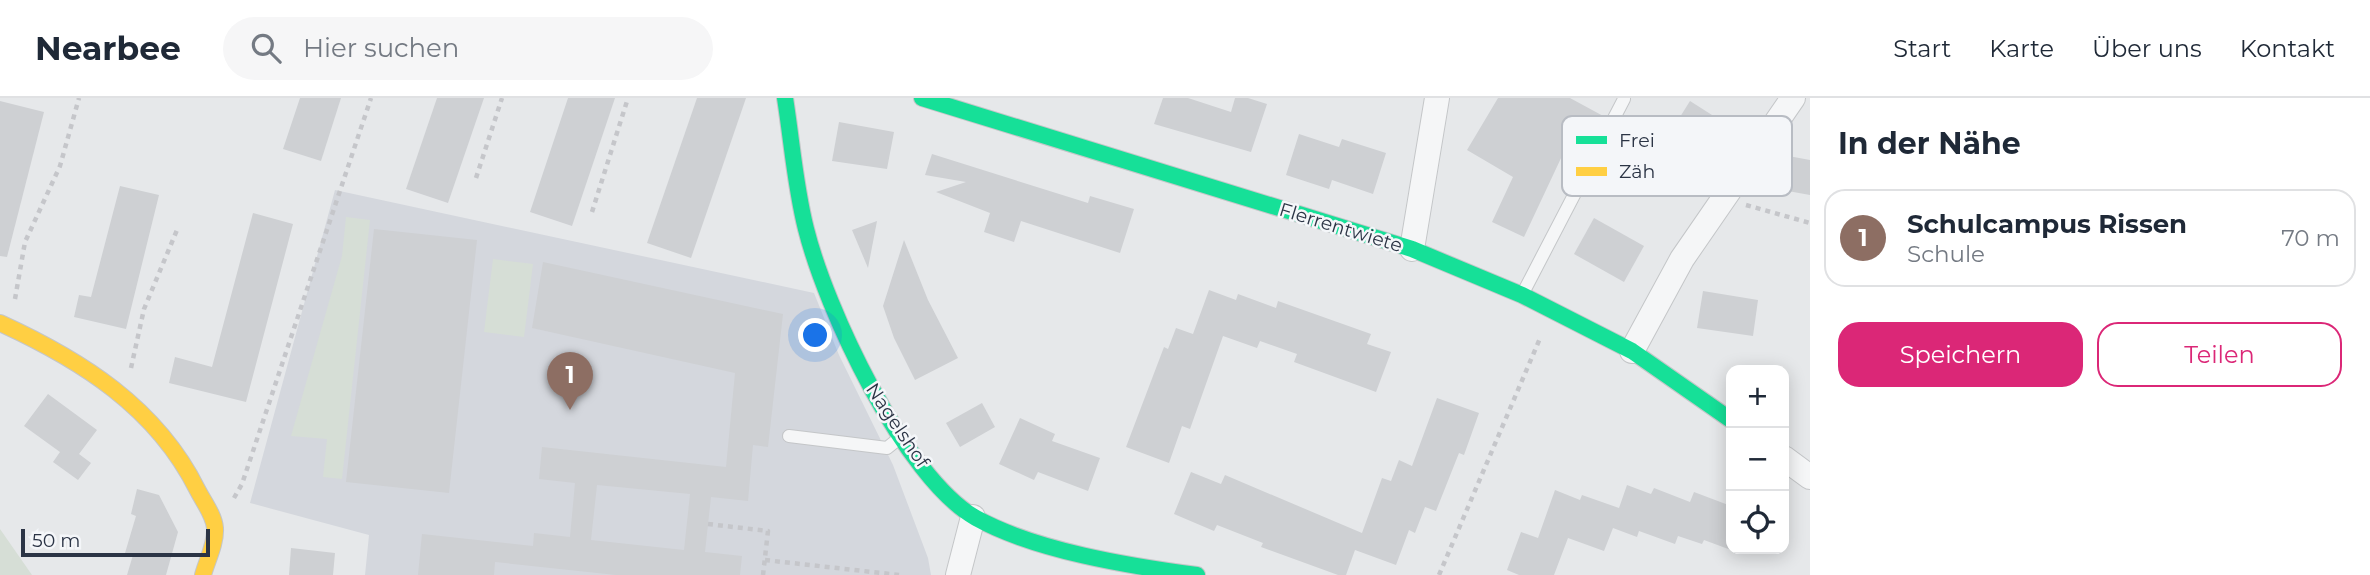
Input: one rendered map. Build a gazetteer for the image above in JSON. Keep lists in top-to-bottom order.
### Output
{
  "streets": {
    "street": ["Flerrentwiete", "Nagelshof"]
  },
  "legend": ["Frei", "Zäh"],
  "scale_bar": "50 m",
  "page": {
    "header": "Nearbee",
    "search": "Hier suchen",
    "nav": [
      "Start",
      "Karte",
      "Über uns",
      "Kontakt"
    ],
    "heading": "In der Nähe",
    "list": [
      {
        "mark": "1",
        "name": "Schulcampus Rissen",
        "note": "Schule",
        "value": "70 m"
      }
    ],
    "buttons": ["Speichern", "Teilen"],
    "pins": "1",
    "map_buttons": ["+", "−"],
    "scale": "50 m"
  }
}
